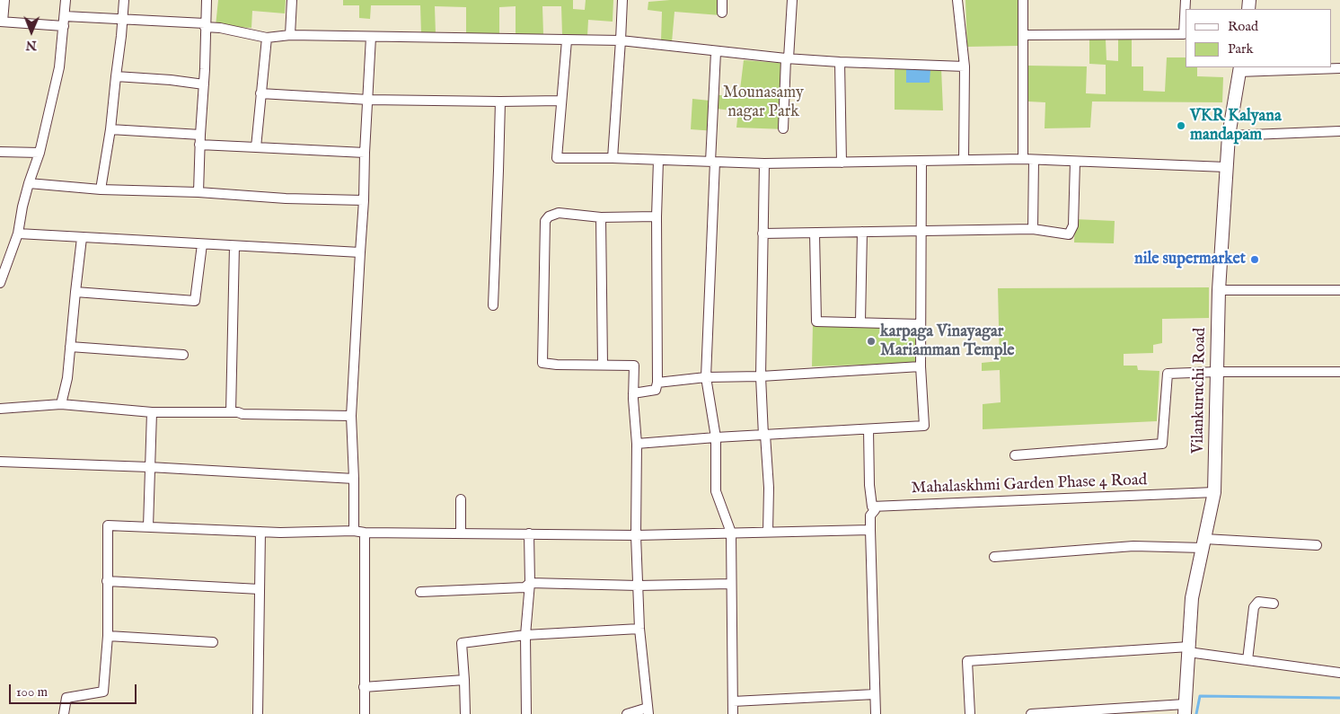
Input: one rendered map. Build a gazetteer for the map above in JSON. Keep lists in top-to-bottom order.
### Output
{
  "streets": {
    "main road": ["Vilankuruchi Road"],
    "street": ["Mahalaskhmi Garden Phase 4 Road"]
  },
  "crossings": [
    ["Vilankuruchi Road", "Mahalaskhmi Garden Phase 4 Road"]
  ],
  "parks": ["Mounasamy nagar Park"],
  "places": ["VKR Kalyana mandapam", "nile supermarket", "karpaga Vinayagar Mariamman Temple"],
  "legend": ["Road", "Park"],
  "scale_bar": "100 m",
  "north": "bottom"
}
